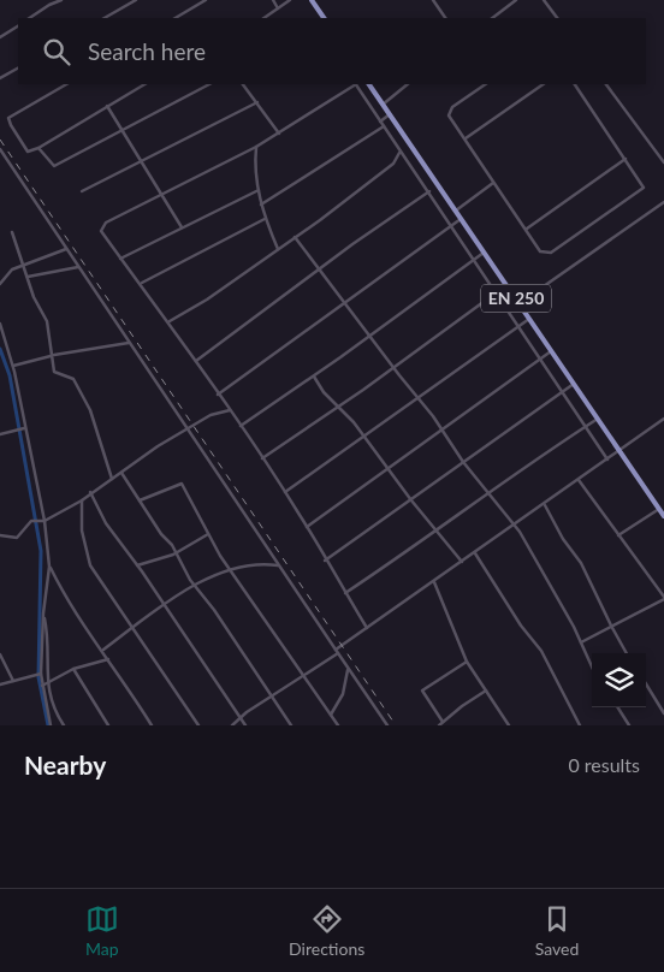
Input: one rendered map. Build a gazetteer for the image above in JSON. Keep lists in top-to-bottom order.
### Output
{
  "streets": {
    "main road": ["EN 250"]
  },
  "page": {
    "search": "Search here",
    "heading": ["Nearby", "0 results"],
    "nav": ["Map", "Directions", "Saved"]
  }
}
